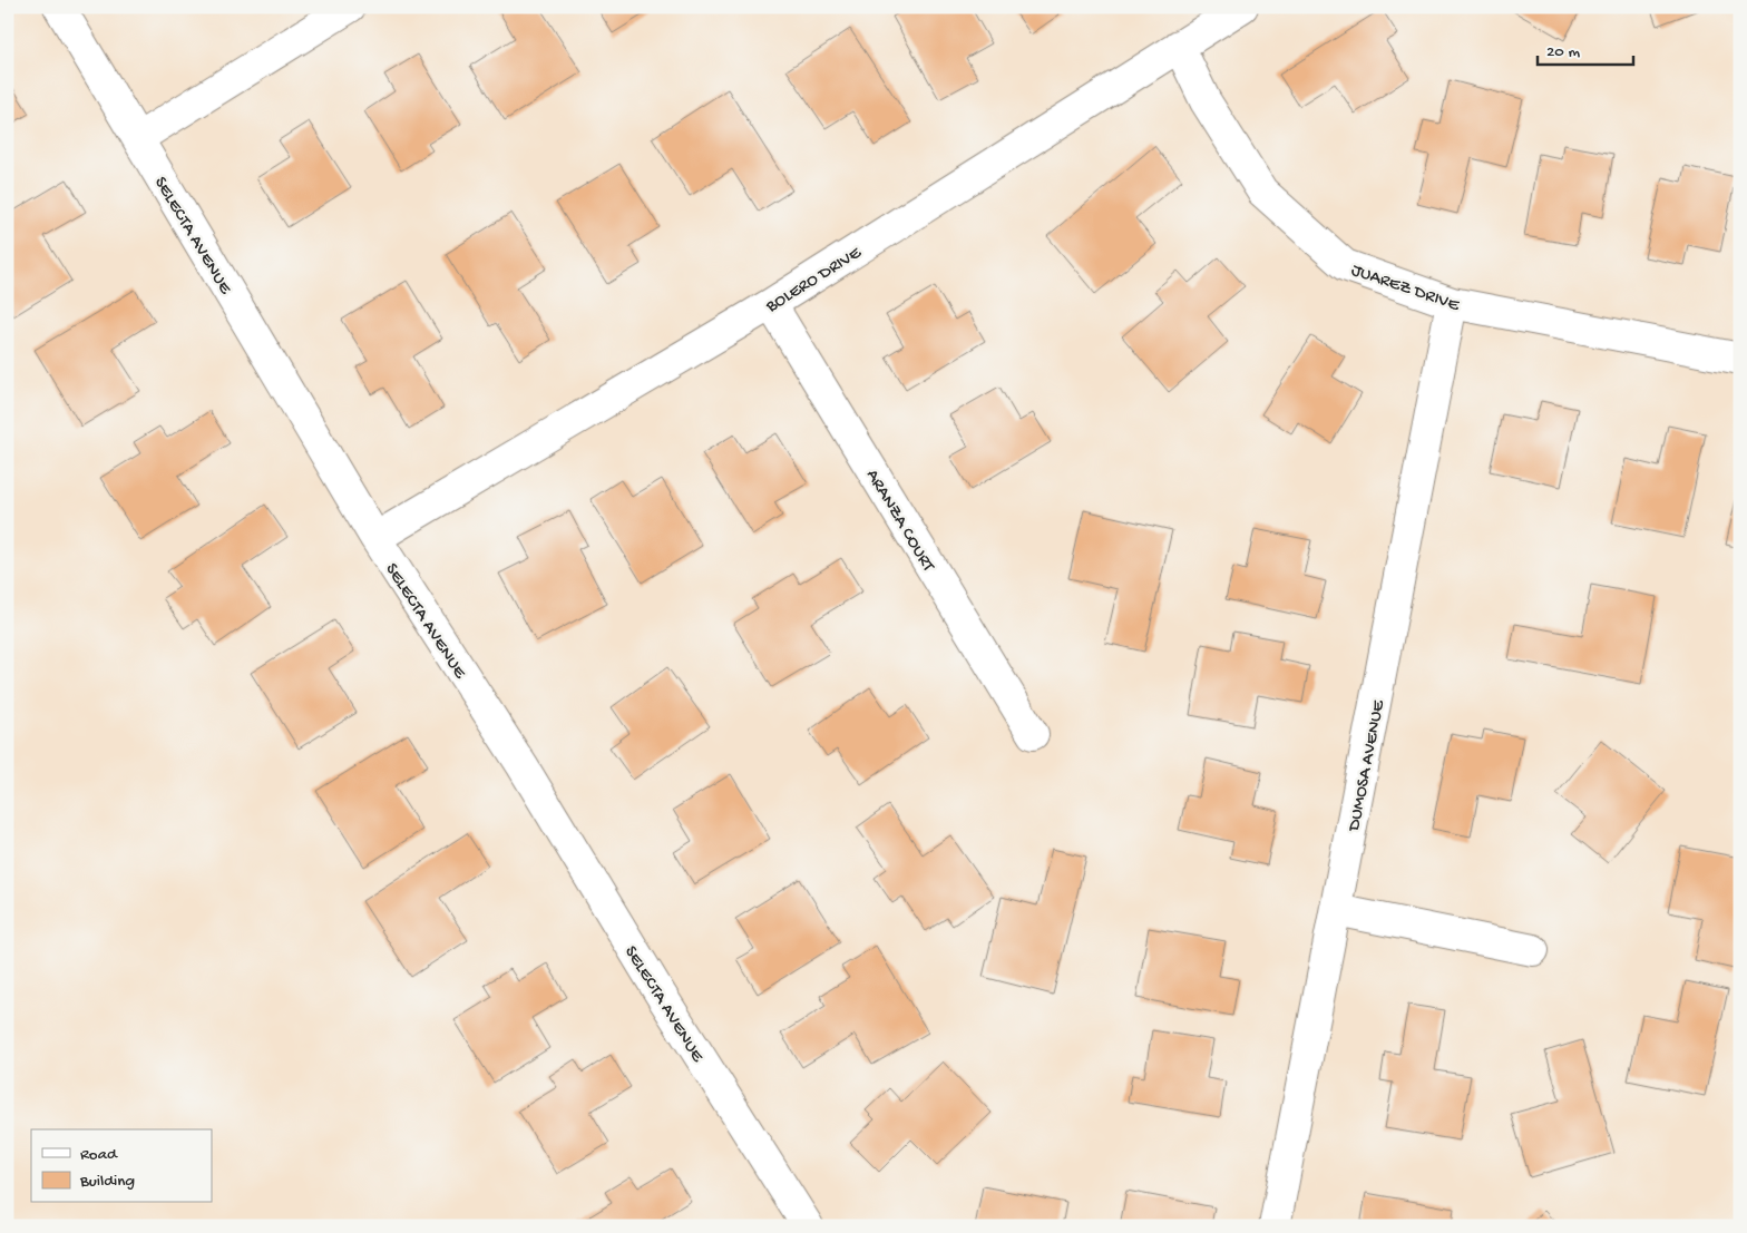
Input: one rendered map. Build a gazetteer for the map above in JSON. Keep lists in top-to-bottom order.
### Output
{
  "streets": {
    "street": [
      "SELECTA AVENUE",
      "BOLERO DRIVE",
      "JUAREZ DRIVE",
      "ARANZA COURT",
      "DUMOSA AVENUE"
    ]
  },
  "crossings": [
    ["SELECTA AVENUE", "BOLERO DRIVE"],
    ["BOLERO DRIVE", "JUAREZ DRIVE"],
    ["BOLERO DRIVE", "ARANZA COURT"],
    ["JUAREZ DRIVE", "DUMOSA AVENUE"]
  ],
  "legend": ["Road", "Building"],
  "scale_bar": "20 m"
}
